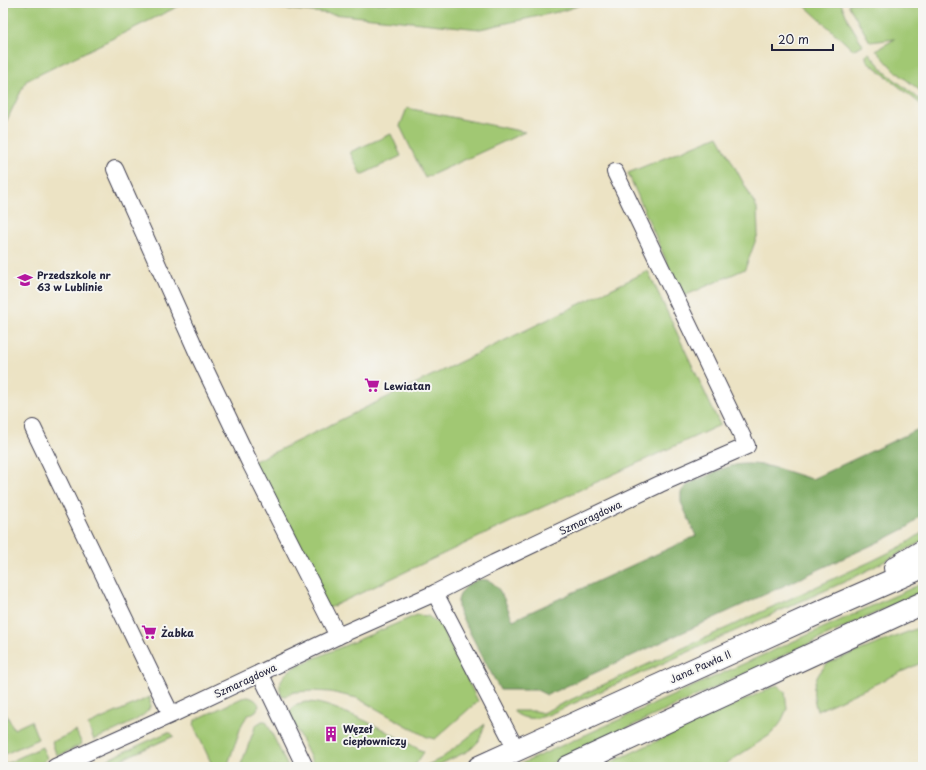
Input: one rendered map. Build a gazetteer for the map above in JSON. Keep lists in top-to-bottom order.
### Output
{
  "streets": {
    "main road": ["Jana Pawła II"],
    "street": ["Szmaragdowa"]
  },
  "places": {
    "school or university": ["Przedszkole nr 63 w Lublinie"],
    "supermarket": ["Lewiatan", "Żabka"],
    "building": ["Węzeł ciepłowniczy"]
  },
  "scale_bar": "20 m"
}
